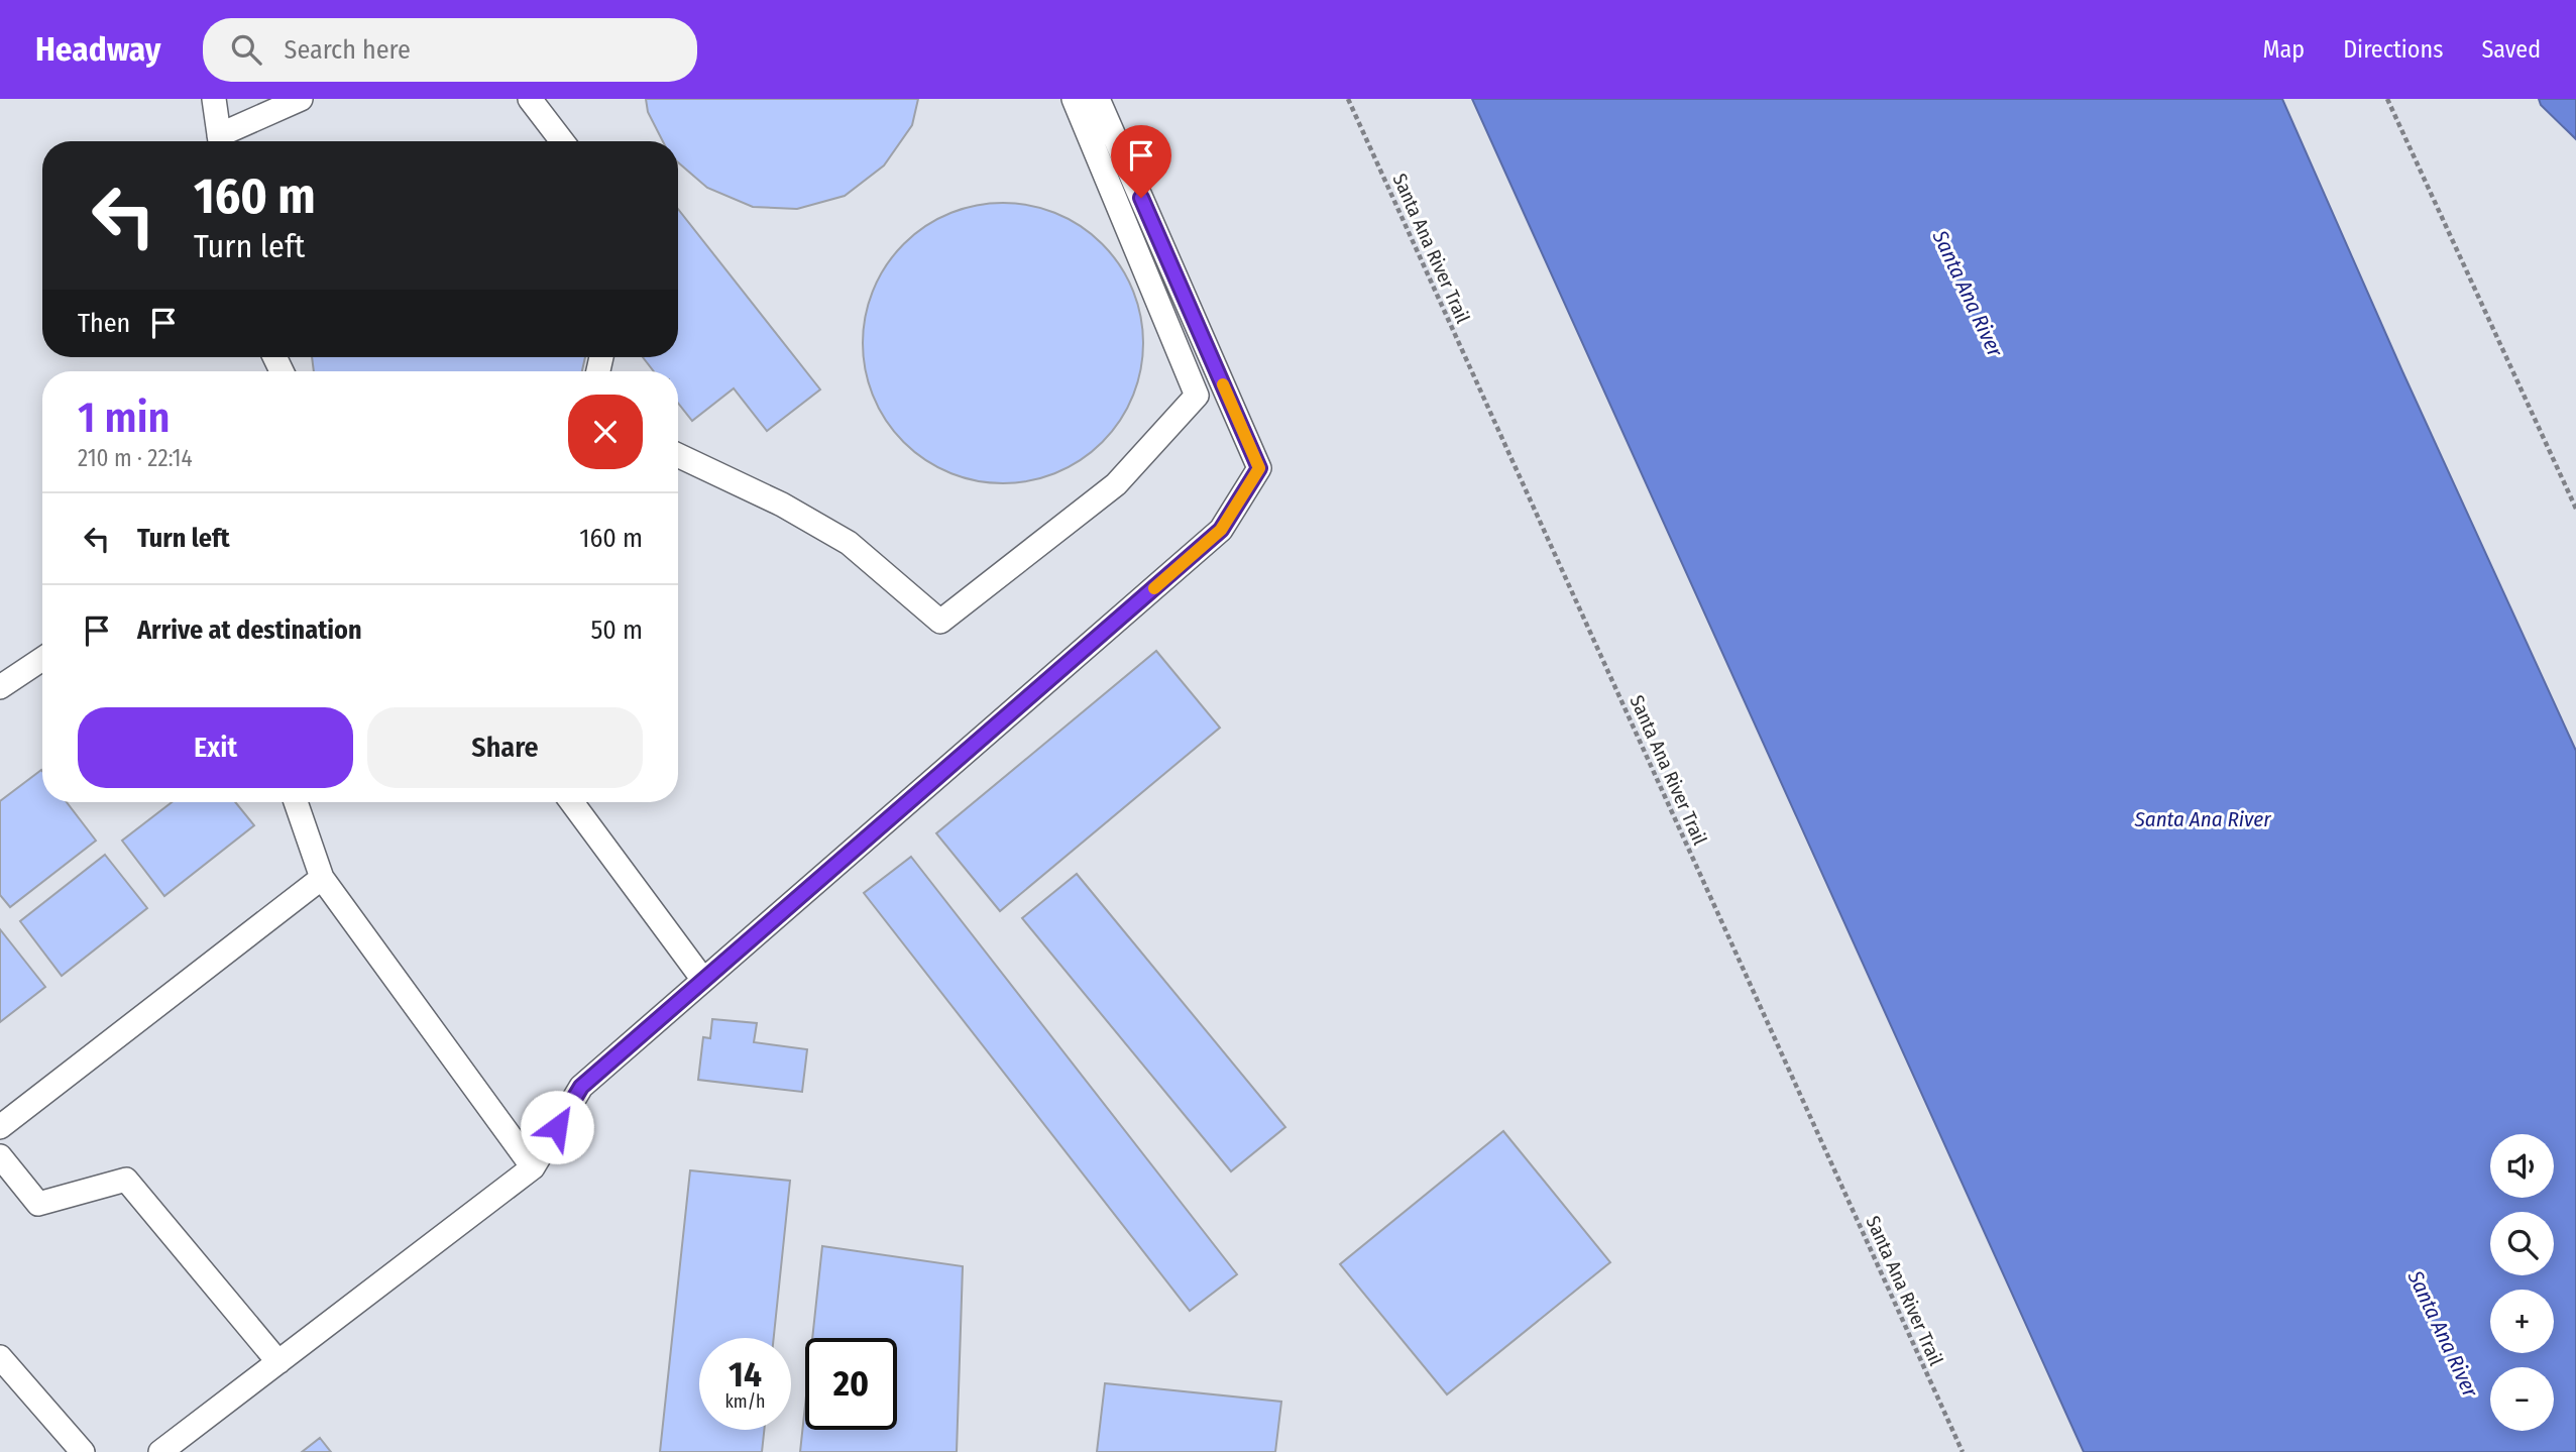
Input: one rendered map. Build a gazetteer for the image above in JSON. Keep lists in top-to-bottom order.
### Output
{
  "streets": {
    "path": ["Santa Ana River Trail"]
  },
  "water": ["Santa Ana River"],
  "page": {
    "header": "Headway",
    "search": "Search here",
    "nav": ["Map", "Directions", "Saved"],
    "turn": ["160 m", "Turn left"],
    "then": "Then",
    "heading": ["1 min", "210 m · 22:14"],
    "list": [
      {
        "name": "Turn left",
        "value": "160 m"
      },
      {
        "name": "Arrive at destination",
        "value": "50 m"
      }
    ],
    "buttons": ["Exit", "Share"],
    "map_buttons": ["+", "−"],
    "speed": "14 km/h",
    "limit": "20"
  }
}
